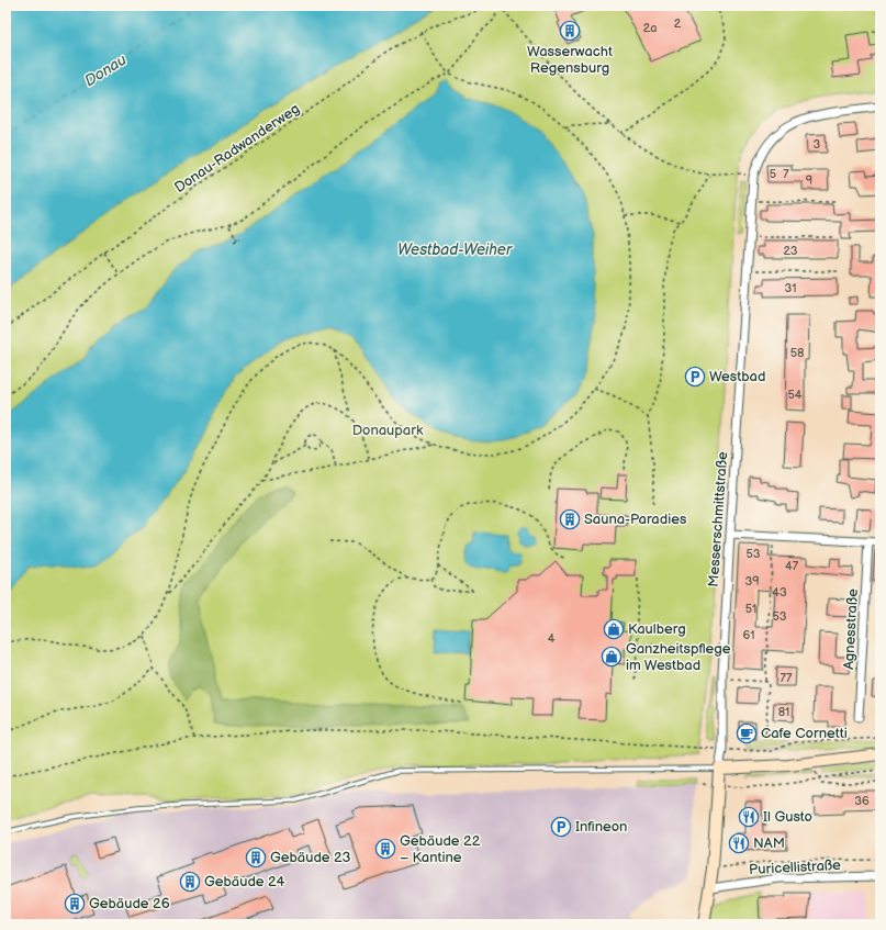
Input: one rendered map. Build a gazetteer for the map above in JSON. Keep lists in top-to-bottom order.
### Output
{
  "streets": {
    "street": ["Messerschmittstraße", "Agnesstraße", "Puricellistraße"],
    "path": ["Donau-Radwanderweg"]
  },
  "water": ["Donau", "Westbad-Weiher"],
  "parks": ["Donaupark"],
  "places": {
    "building": [
      "Wasserwacht Regensburg",
      "Sauna-Paradies",
      "Gebäude 22 – Kantine",
      "Gebäude 23",
      "Gebäude 24",
      "Gebäude 26"
    ],
    "parking": ["Westbad", "Infineon"],
    "shop": ["Kaulberg", "Ganzheitspflege im Westbad"],
    "cafe": ["Cafe Cornetti"],
    "restaurant": ["Il Gusto", "NAM"]
  },
  "house_numbers": [
    "2",
    "2a",
    "3",
    "5",
    "7",
    "9",
    "23",
    "31",
    "58",
    "54",
    "53",
    "47",
    "39",
    "43",
    "51",
    "53",
    "61",
    "4",
    "77",
    "81",
    "36"
  ]
}
